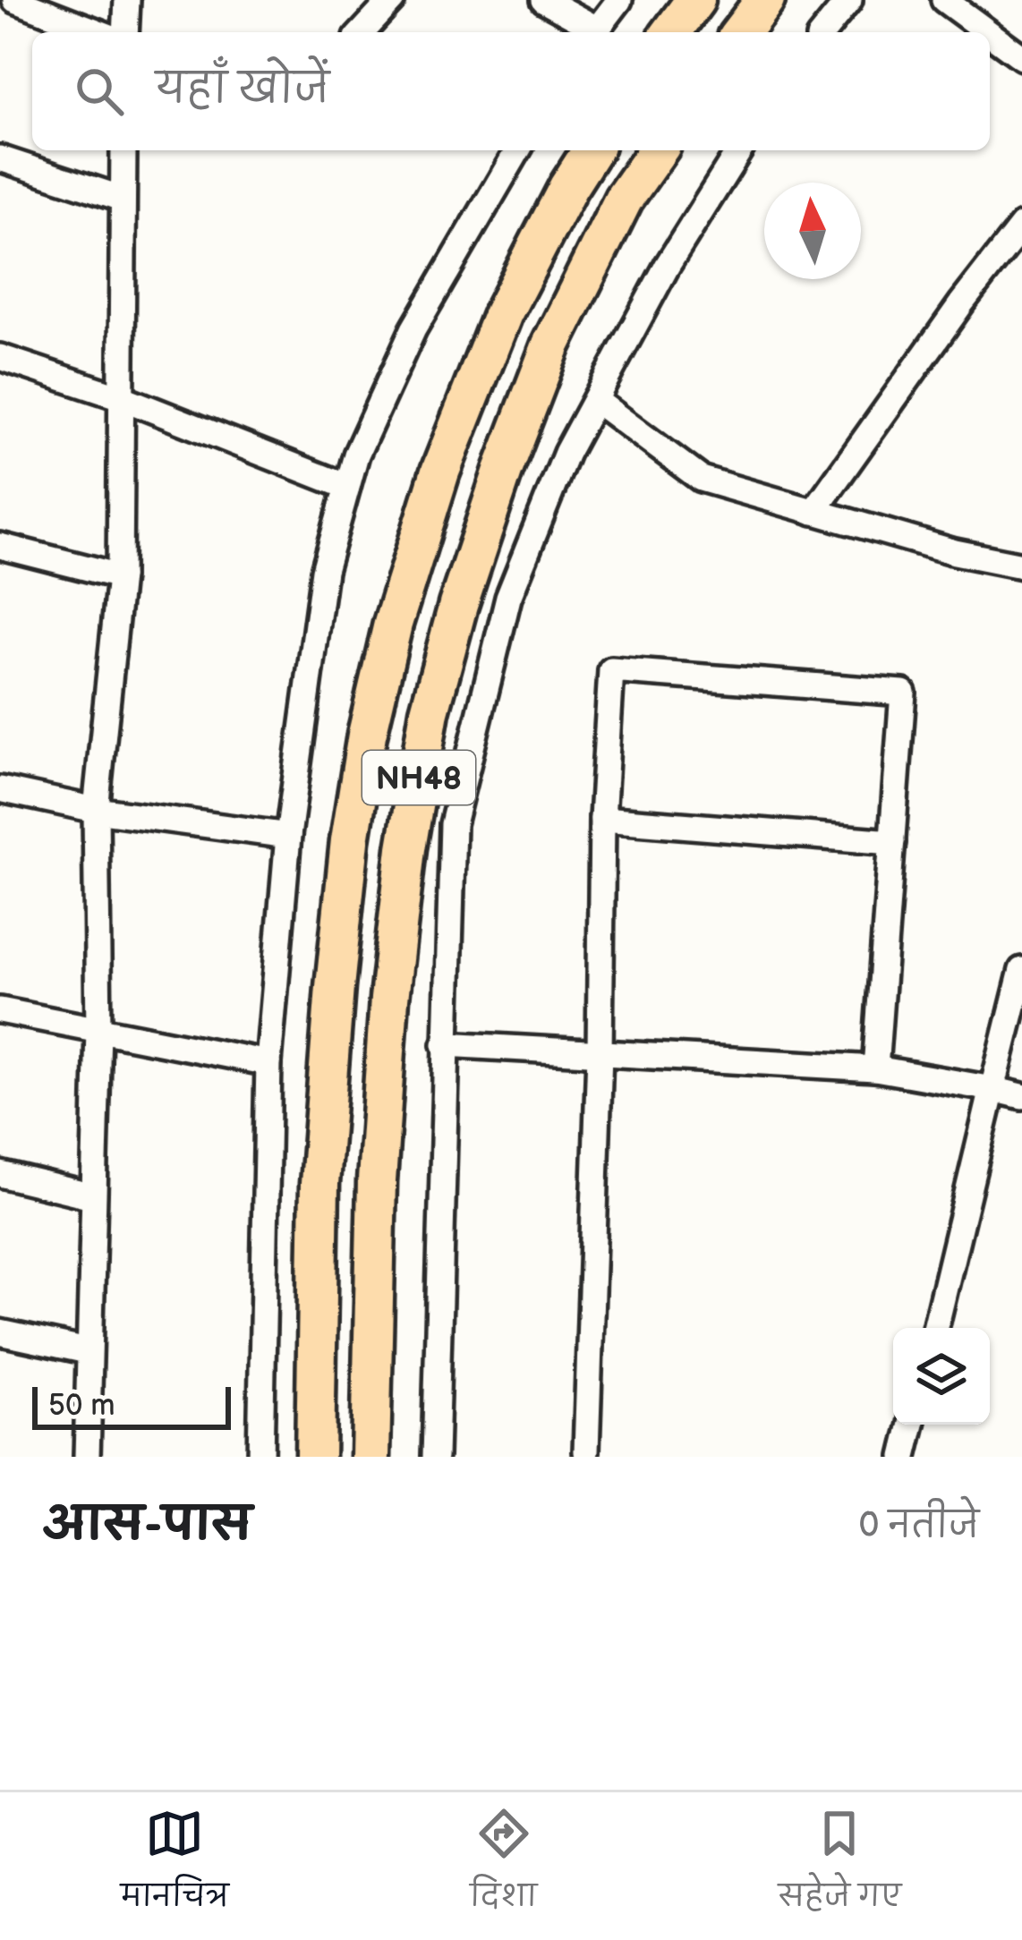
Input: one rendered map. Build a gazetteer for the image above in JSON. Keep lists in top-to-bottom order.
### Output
{
  "streets": {
    "highway": ["NH48"]
  },
  "scale_bar": "50 m",
  "north": "top",
  "page": {
    "search": "यहाँ खोजें",
    "scale": "50 m",
    "heading": ["आस-पास", "0 नतीजे"],
    "nav": ["मानचित्र", "दिशा", "सहेजे गए"]
  }
}
